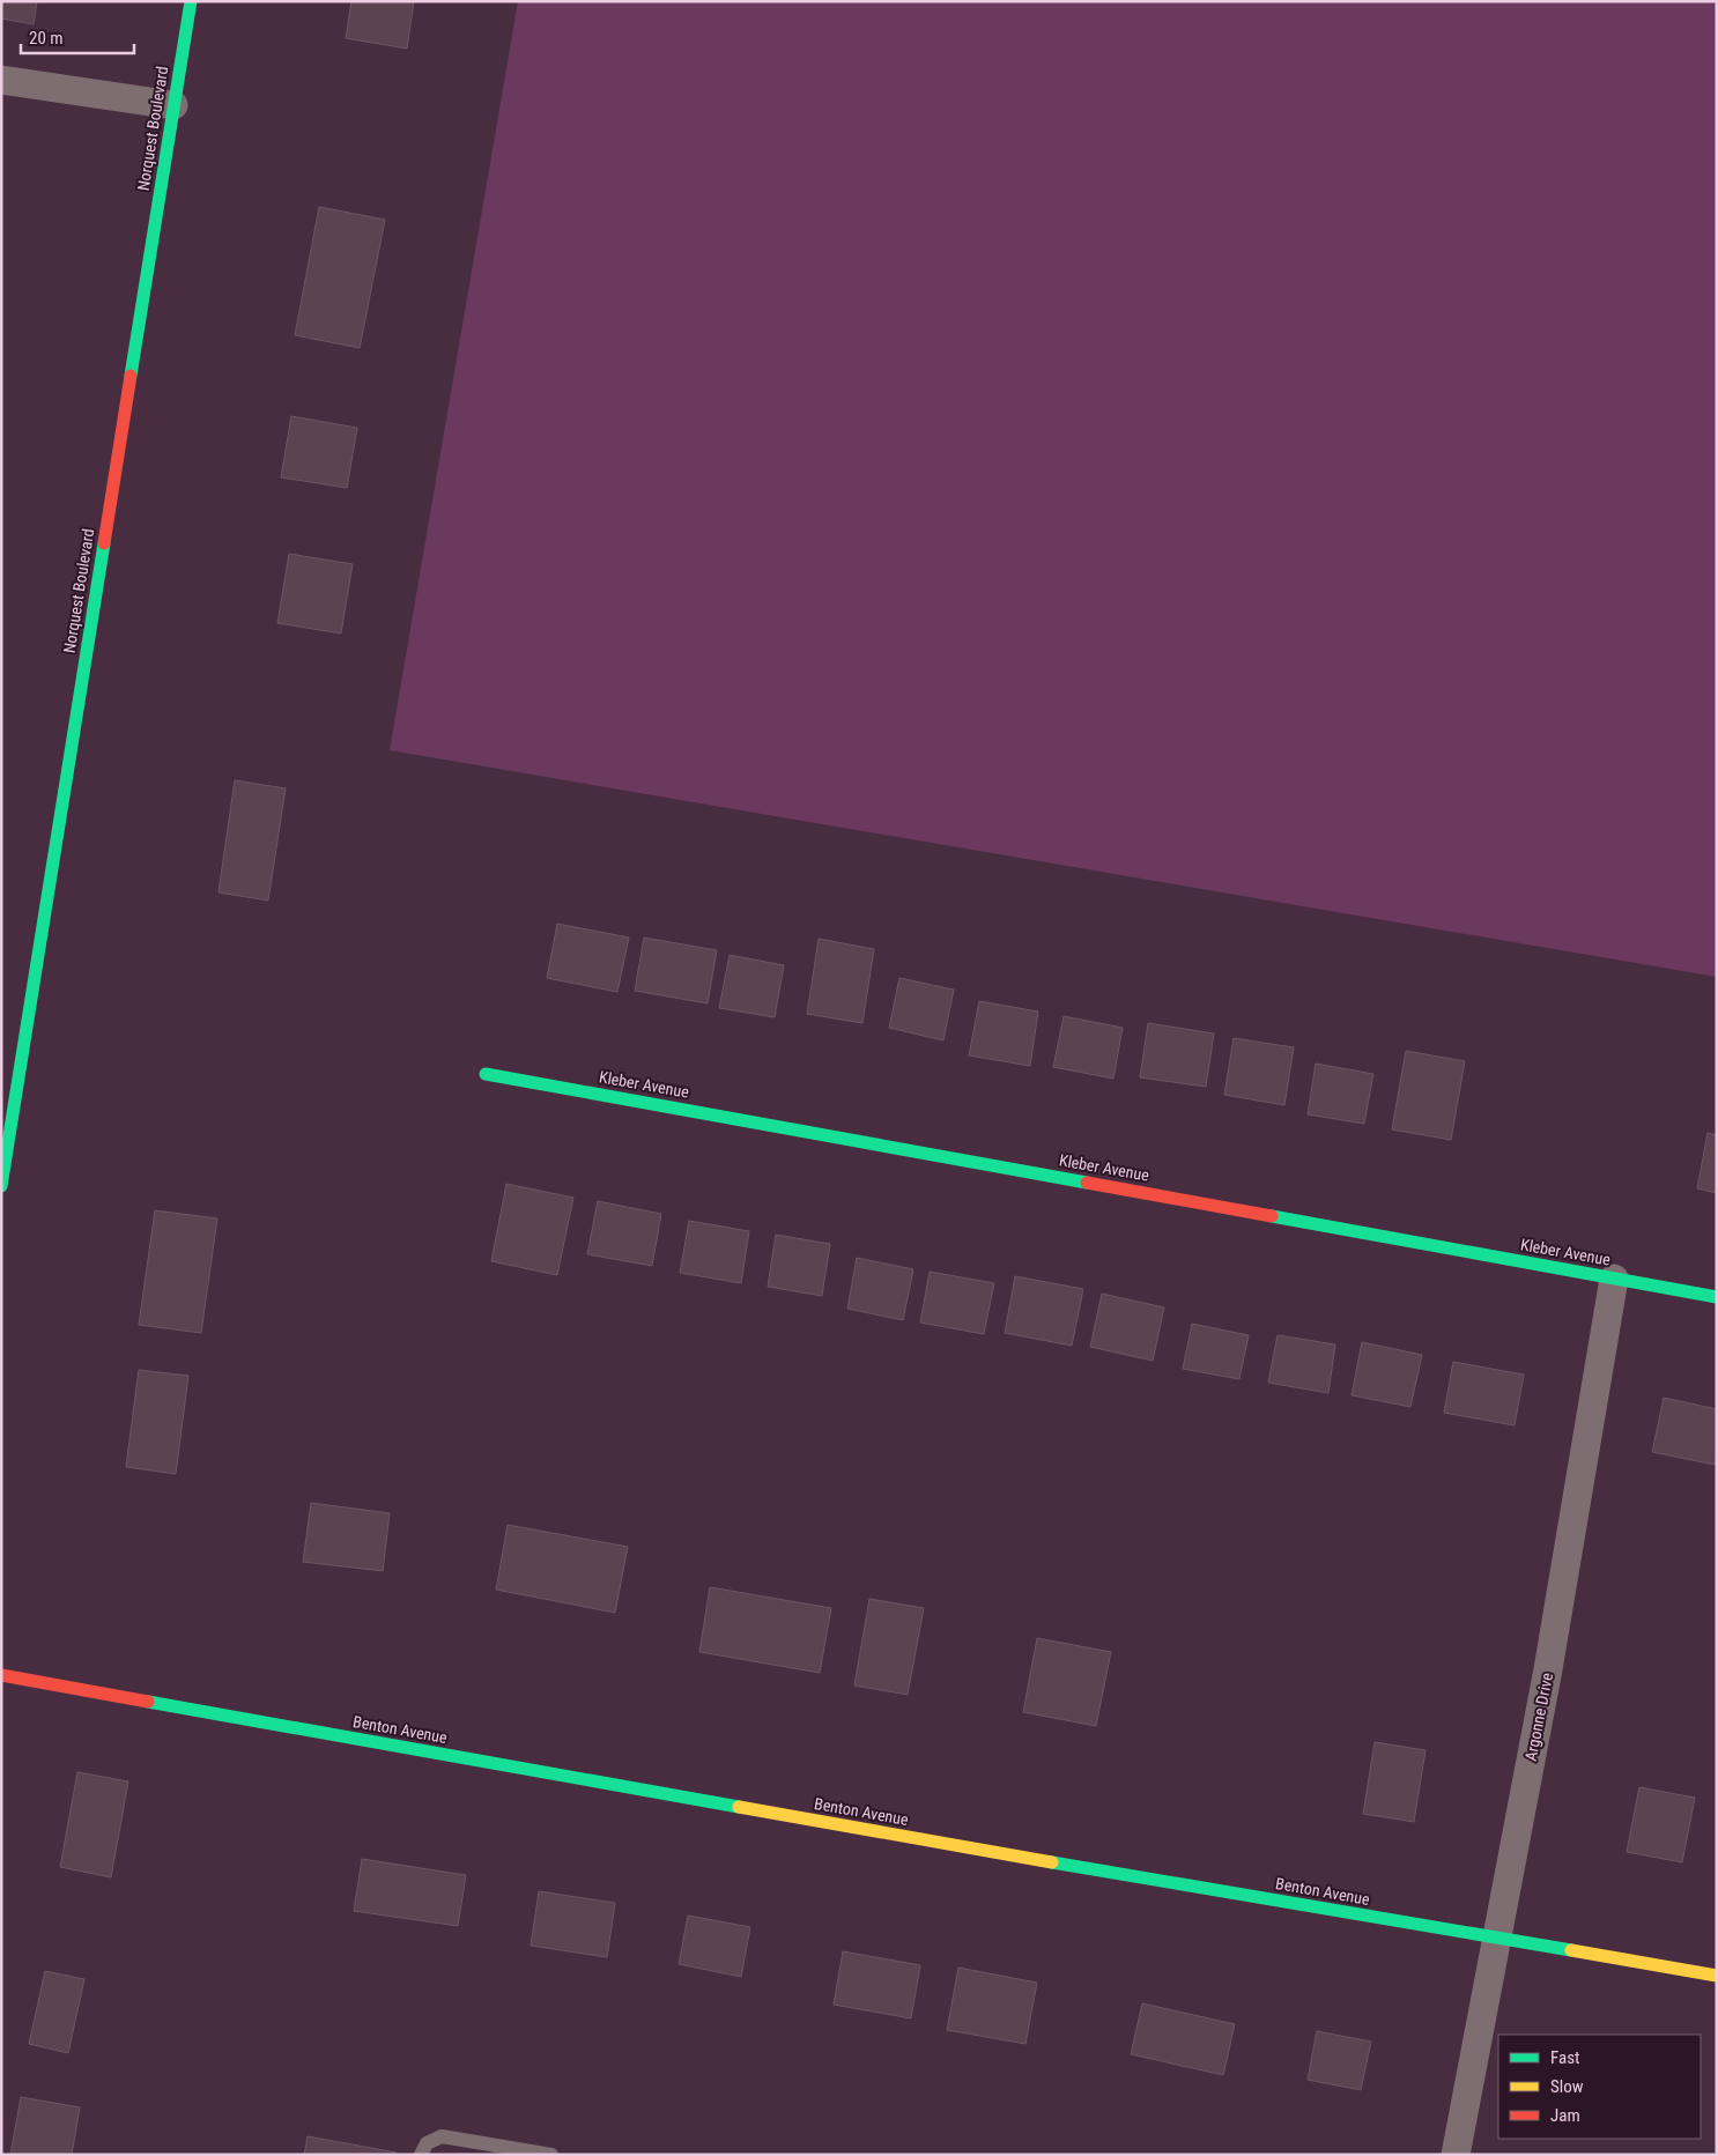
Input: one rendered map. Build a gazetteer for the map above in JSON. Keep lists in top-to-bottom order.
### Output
{
  "streets": {
    "street": [
      "Norquest Boulevard",
      "Kleber Avenue",
      "Argonne Drive",
      "Benton Avenue"
    ]
  },
  "crossings": [
    ["Kleber Avenue", "Argonne Drive"],
    ["Argonne Drive", "Benton Avenue"]
  ],
  "legend": ["Fast", "Slow", "Jam"],
  "scale_bar": "20 m"
}
